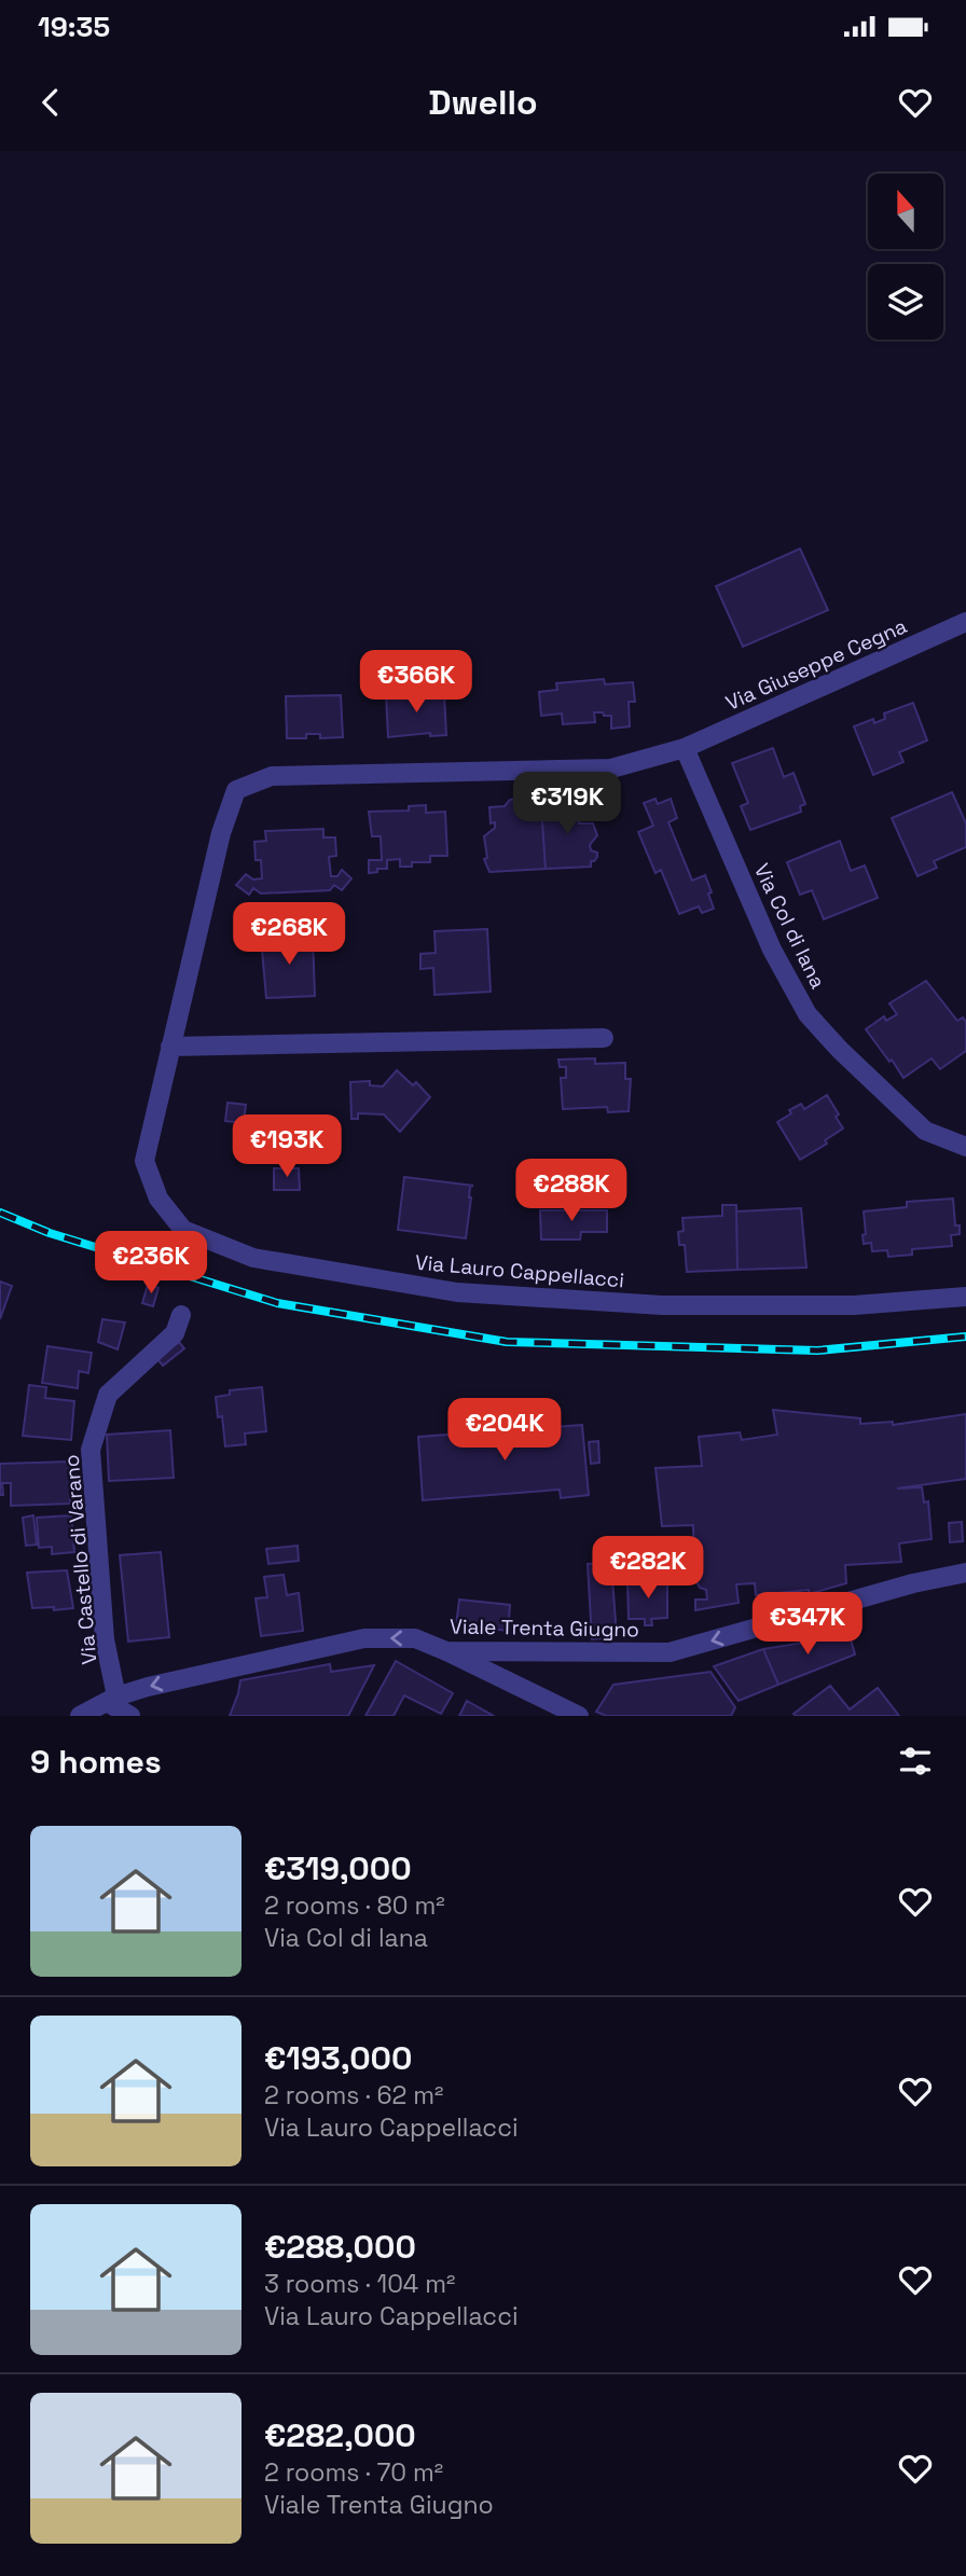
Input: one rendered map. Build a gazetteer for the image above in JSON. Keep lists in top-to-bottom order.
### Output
{
  "streets": {
    "street": [
      "Via Giuseppe Cegna",
      "Via Col di lana",
      "Via Lauro Cappellacci",
      "Via Castello di Varano",
      "Viale Trenta Giugno"
    ]
  },
  "crossings": [
    ["Via Giuseppe Cegna", "Via Col di lana"],
    ["Via Giuseppe Cegna", "Via Lauro Cappellacci"],
    ["Via Castello di Varano", "Viale Trenta Giugno"]
  ],
  "one_way": ["Viale Trenta Giugno"],
  "north": "top",
  "page": {
    "status": "19:35",
    "header": "Dwello",
    "price": [
      "€366K",
      "€319K",
      "€268K",
      "€193K",
      "€288K",
      "€236K",
      "€204K",
      "€282K",
      "€347K"
    ],
    "heading": "9 homes",
    "list": [
      {
        "name": "€319,000",
        "note": "2 rooms · 80 m² · Via Col di lana"
      },
      {
        "name": "€193,000",
        "note": "2 rooms · 62 m² · Via Lauro Cappellacci"
      },
      {
        "name": "€288,000",
        "note": "3 rooms · 104 m² · Via Lauro Cappellacci"
      },
      {
        "name": "€282,000",
        "note": "2 rooms · 70 m² · Viale Trenta Giugno"
      }
    ]
  }
}
